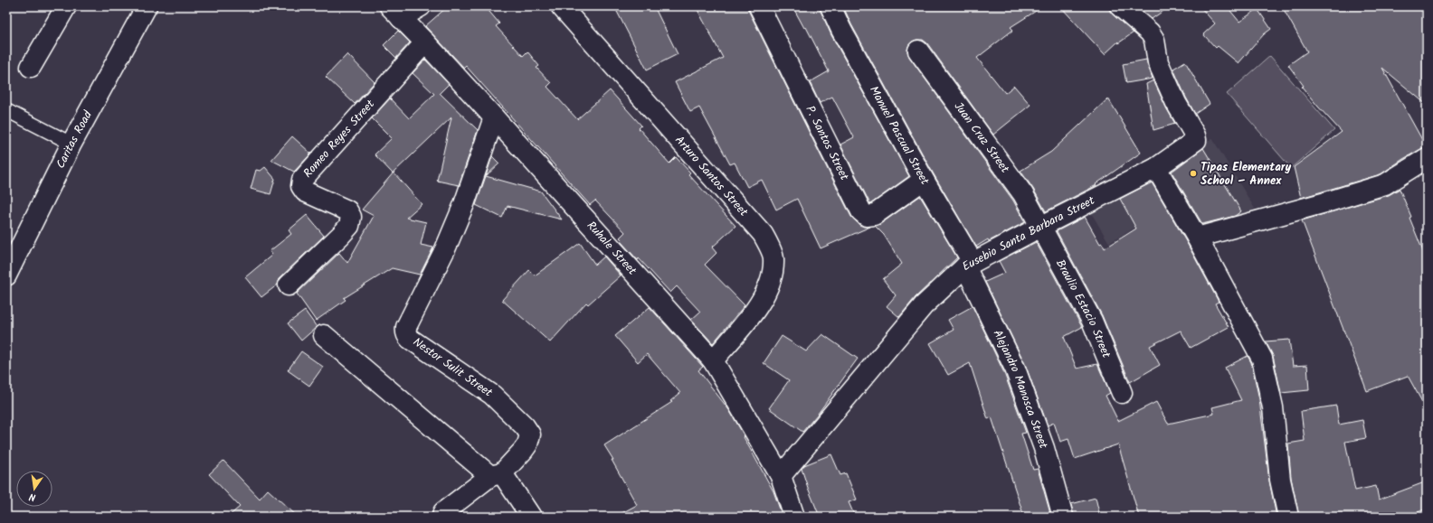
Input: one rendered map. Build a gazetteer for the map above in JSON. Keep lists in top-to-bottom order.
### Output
{
  "streets": {
    "street": [
      "Manuel Pascual Street",
      "Juan Cruz Street",
      "Romeo Reyes Street",
      "Caritas Road",
      "P. Santos Street",
      "Arturo Santos Street",
      "Eusebio Santa Barbara Street",
      "Ruhale Street",
      "Braulio Estacio Street",
      "Nestor Sulit Street",
      "Alejandro Manosca Street"
    ]
  },
  "crossings": [
    ["Manuel Pascual Street", "P. Santos Street"],
    ["Manuel Pascual Street", "Eusebio Santa Barbara Street"],
    ["Manuel Pascual Street", "Alejandro Manosca Street"],
    ["Juan Cruz Street", "Eusebio Santa Barbara Street"],
    ["Juan Cruz Street", "Braulio Estacio Street"],
    ["Romeo Reyes Street", "Ruhale Street"],
    ["Arturo Santos Street", "Ruhale Street"],
    ["Eusebio Santa Barbara Street", "Ruhale Street"],
    ["Eusebio Santa Barbara Street", "Braulio Estacio Street"],
    ["Eusebio Santa Barbara Street", "Alejandro Manosca Street"],
    ["Ruhale Street", "Nestor Sulit Street"]
  ],
  "places": ["Tipas Elementary School – Annex"],
  "north": "bottom"
}
